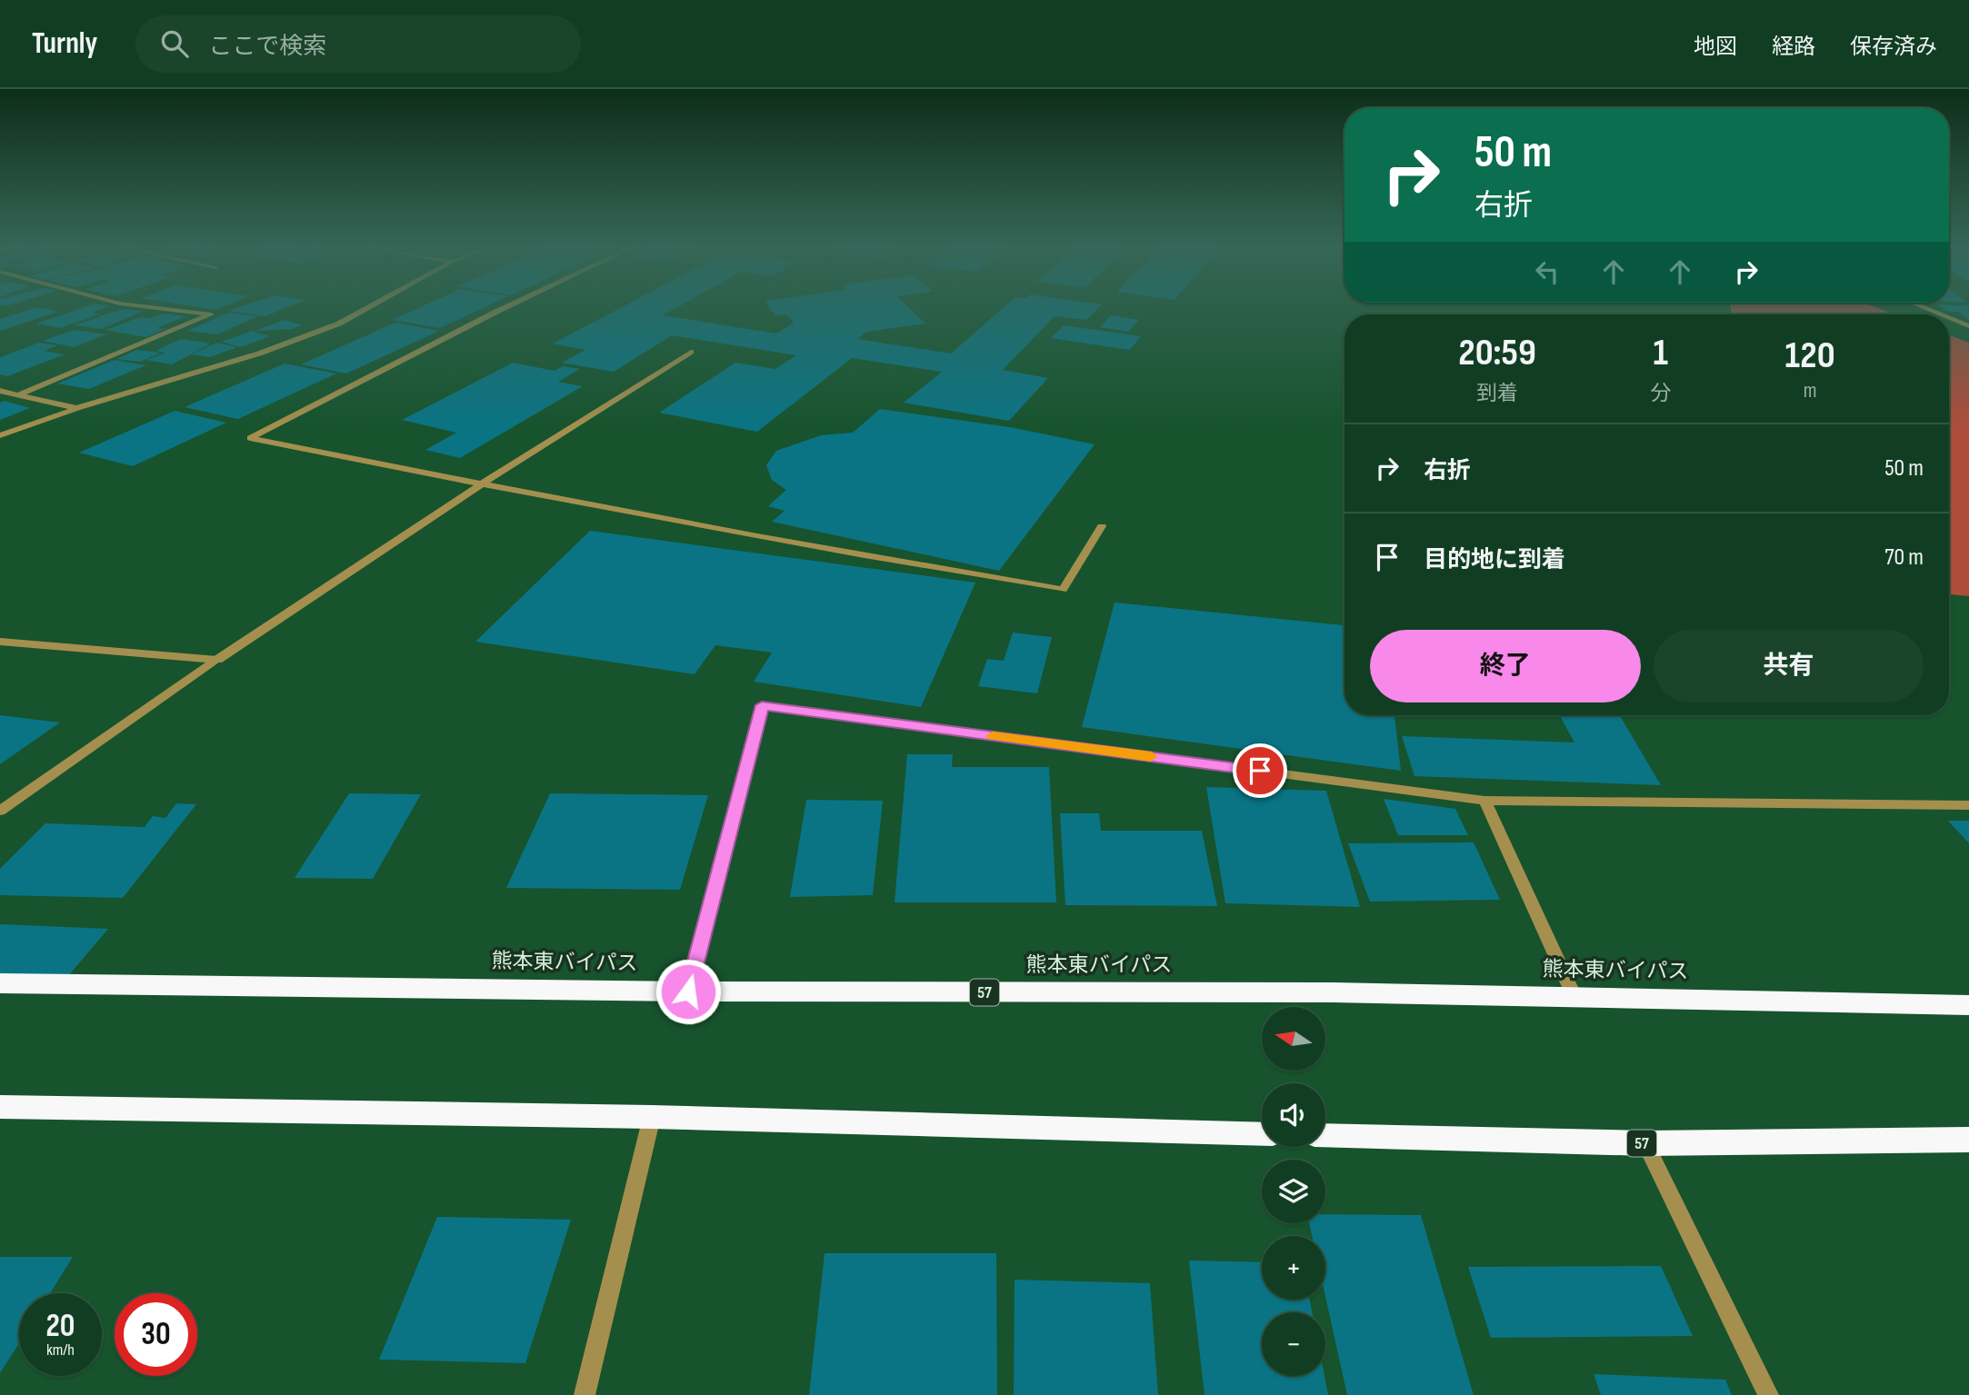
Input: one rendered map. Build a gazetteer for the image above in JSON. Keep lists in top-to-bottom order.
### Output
{
  "streets": {
    "highway": ["熊本東バイパス", "57"]
  },
  "north": "left",
  "page": {
    "header": "Turnly",
    "search": "ここで検索",
    "nav": ["地図", "経路", "保存済み"],
    "turn": ["50 m", "右折"],
    "eta": [
      "20:59",
      "到着",
      "1",
      "分",
      "120",
      "m"
    ],
    "list": [
      {
        "name": "右折",
        "value": "50 m"
      },
      {
        "name": "目的地に到着",
        "value": "70 m"
      }
    ],
    "buttons": ["終了", "共有"],
    "map_buttons": ["+", "−"],
    "speed": "20 km/h",
    "limit": "30"
  }
}
